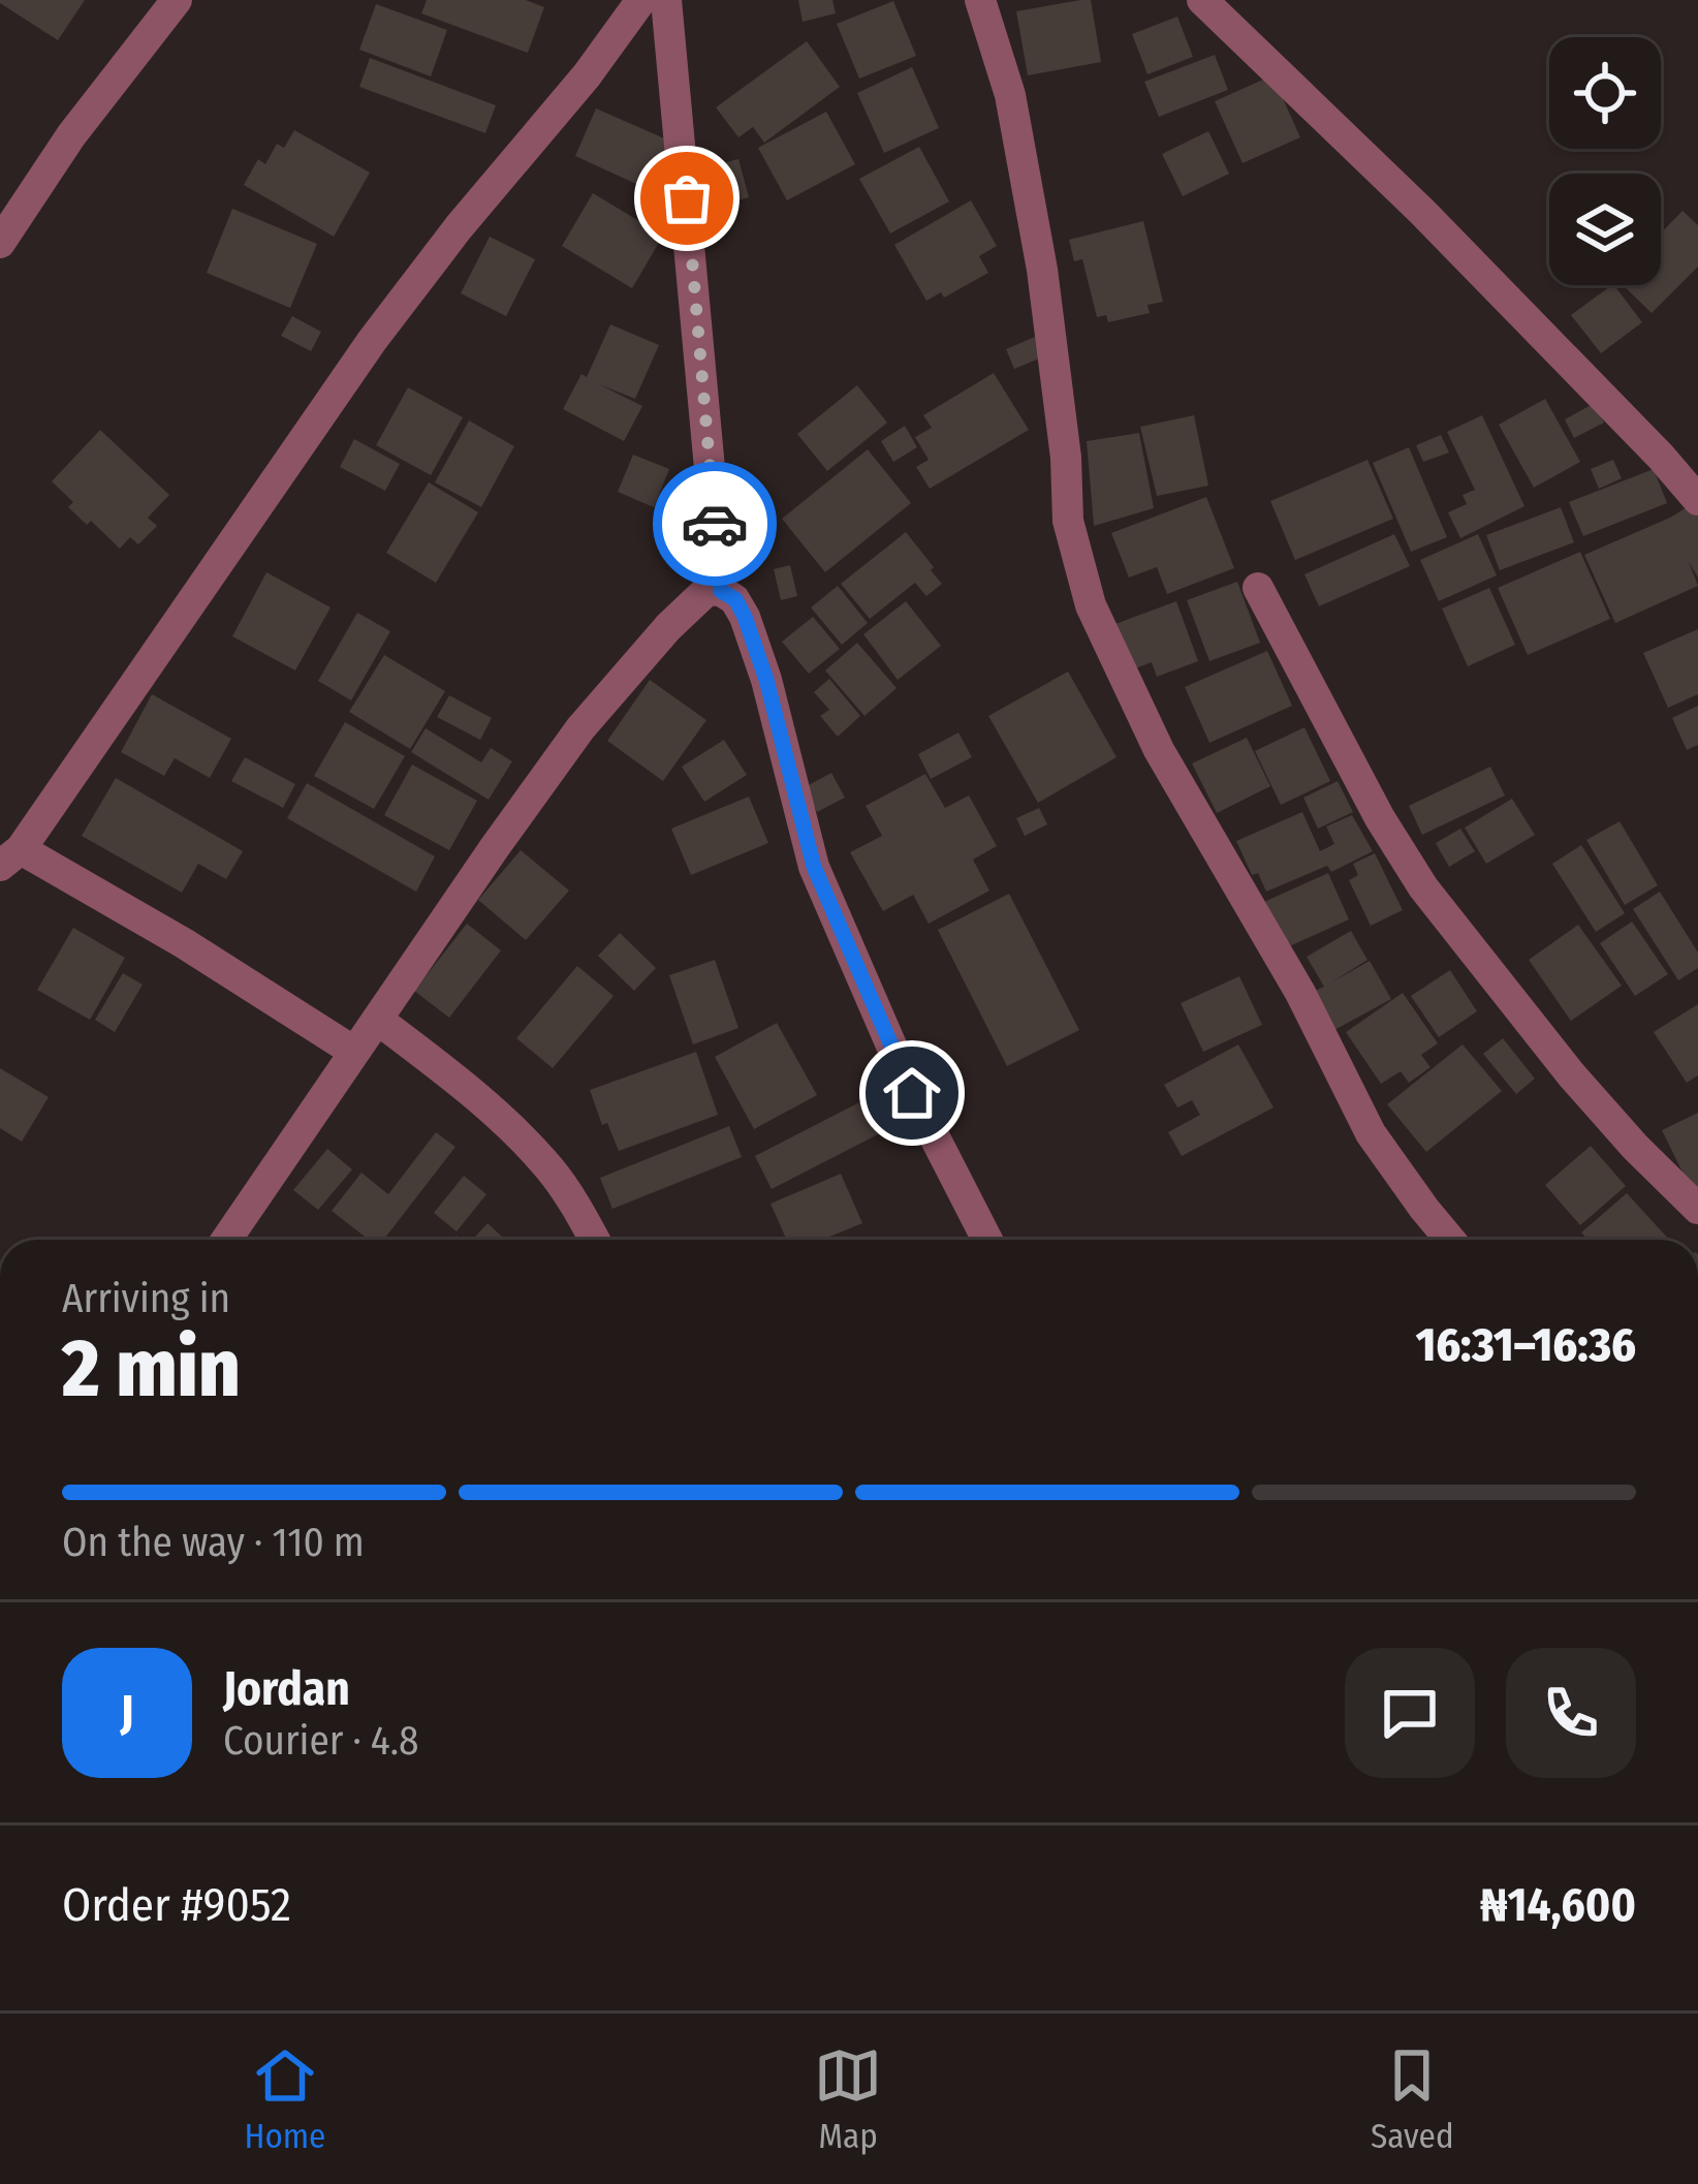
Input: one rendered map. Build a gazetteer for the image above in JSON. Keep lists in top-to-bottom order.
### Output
{
  "page": {
    "heading": ["2 min", "Arriving in", "16:31–16:36"],
    "panel": [
      "Jordan",
      "Courier · 4.8",
      "Order #9052",
      "₦14,600"
    ],
    "bar": "On the way · 110 m",
    "round": "J",
    "tabs": ["Home", "Map", "Saved"]
  }
}
